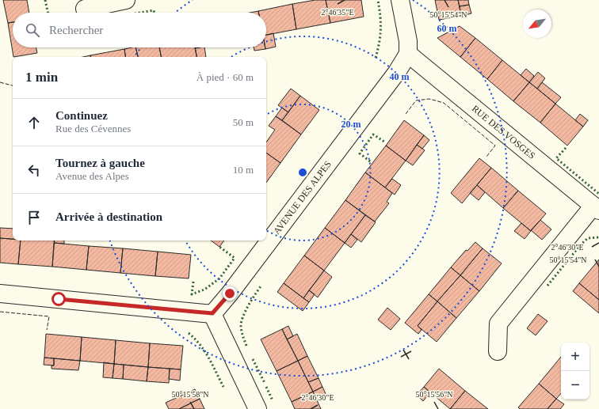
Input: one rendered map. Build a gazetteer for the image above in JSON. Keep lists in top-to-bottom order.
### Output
{
  "streets": {
    "street": ["RUE DES VOSGES", "AVENUE DES ALPES"]
  },
  "crossings": [
    ["RUE DES VOSGES", "AVENUE DES ALPES"]
  ],
  "north": "bottom left",
  "page": {
    "search": "Rechercher",
    "heading": ["1 min", "À pied · 60 m"],
    "list": [
      ["Continuez", "Rue des Cévennes", "50 m"],
      ["Tournez à gauche", "Avenue des Alpes", "10 m"],
      "Arrivée à destination"
    ],
    "map_buttons": ["+", "−"]
  },
  "coordinates": [
    "2°46'35\"E",
    "50°15'54\"N",
    "2°46'30\"E",
    "50°15'58\"N",
    "50°15'56\"N"
  ],
  "rings": ["60 m", "40 m", "20 m"]
}
